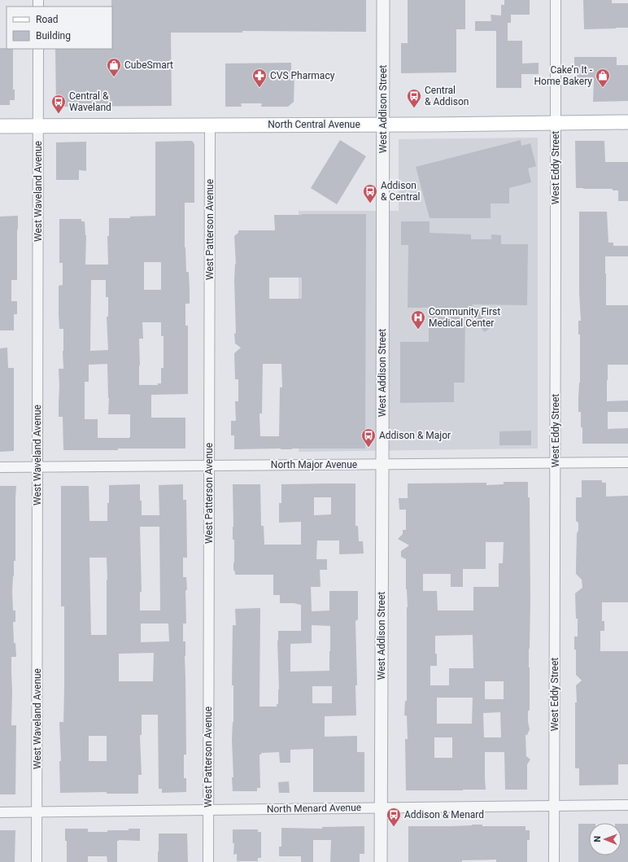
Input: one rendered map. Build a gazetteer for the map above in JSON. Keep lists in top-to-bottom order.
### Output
{
  "streets": {
    "main road": ["North Central Avenue"],
    "street": [
      "West Addison Street",
      "West Eddy Street",
      "West Waveland Avenue",
      "West Patterson Avenue",
      "North Major Avenue",
      "North Menard Avenue"
    ]
  },
  "crossings": [
    ["West Addison Street", "North Central Avenue"],
    ["West Addison Street", "North Major Avenue"],
    ["West Addison Street", "North Menard Avenue"],
    ["North Central Avenue", "West Eddy Street"],
    ["North Central Avenue", "West Waveland Avenue"],
    ["North Central Avenue", "West Patterson Avenue"],
    ["West Eddy Street", "North Major Avenue"],
    ["West Eddy Street", "North Menard Avenue"],
    ["West Waveland Avenue", "North Major Avenue"],
    ["West Waveland Avenue", "North Menard Avenue"],
    ["West Patterson Avenue", "North Major Avenue"],
    ["West Patterson Avenue", "North Menard Avenue"]
  ],
  "places": {
    "shop": ["CubeSmart", "Cake’n It - Home Bakery"],
    "pharmacy": ["CVS Pharmacy"],
    "bus stop": [
      "Central & Addison",
      "Central & Waveland",
      "Addison & Central",
      "Addison & Major",
      "Addison & Menard"
    ],
    "hospital": ["Community First Medical Center"]
  },
  "legend": ["Road", "Building"],
  "north": "left"
}
